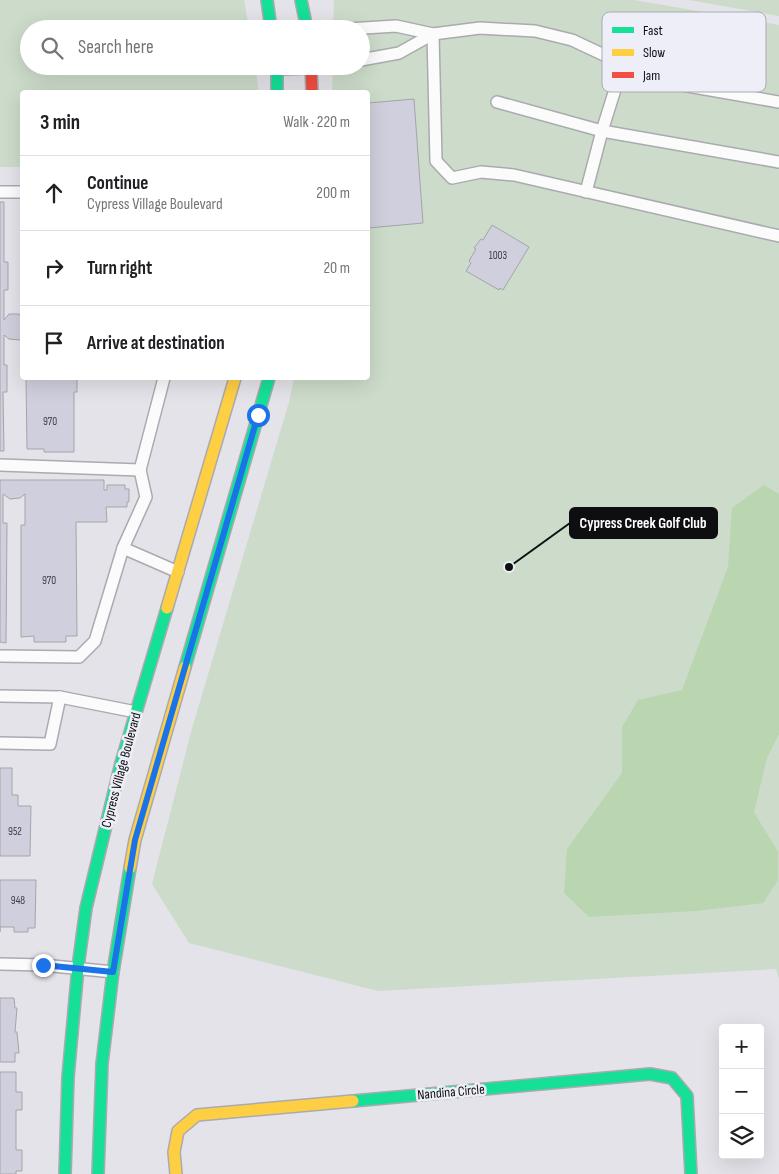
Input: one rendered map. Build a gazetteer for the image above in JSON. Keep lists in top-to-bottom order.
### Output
{
  "streets": {
    "street": ["Cypress Village Boulevard", "Nandina Circle"]
  },
  "places": ["Cypress Creek Golf Club"],
  "house_numbers": [
    "1003",
    "970",
    "970",
    "952",
    "948"
  ],
  "legend": ["Fast", "Slow", "Jam"],
  "page": {
    "search": "Search here",
    "heading": ["3 min", "Walk · 220 m"],
    "list": [
      ["Continue", "Cypress Village Boulevard", "200 m"],
      ["Turn right", "20 m"],
      "Arrive at destination"
    ],
    "map_buttons": ["+", "−"]
  }
}
